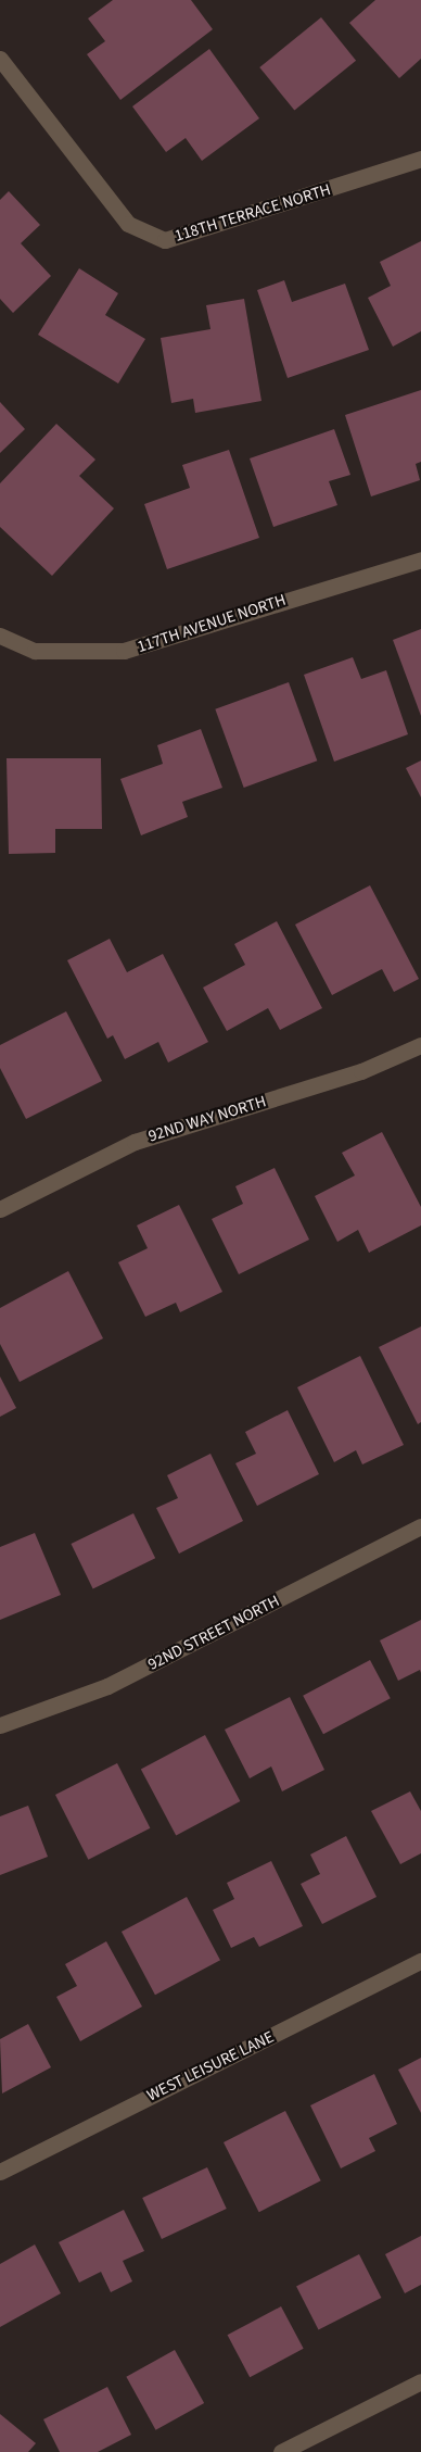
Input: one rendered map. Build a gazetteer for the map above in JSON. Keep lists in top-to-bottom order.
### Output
{
  "streets": {
    "street": [
      "118TH TERRACE NORTH",
      "117TH AVENUE NORTH",
      "92ND WAY NORTH",
      "92ND STREET NORTH",
      "WEST LEISURE LANE"
    ]
  }
}
